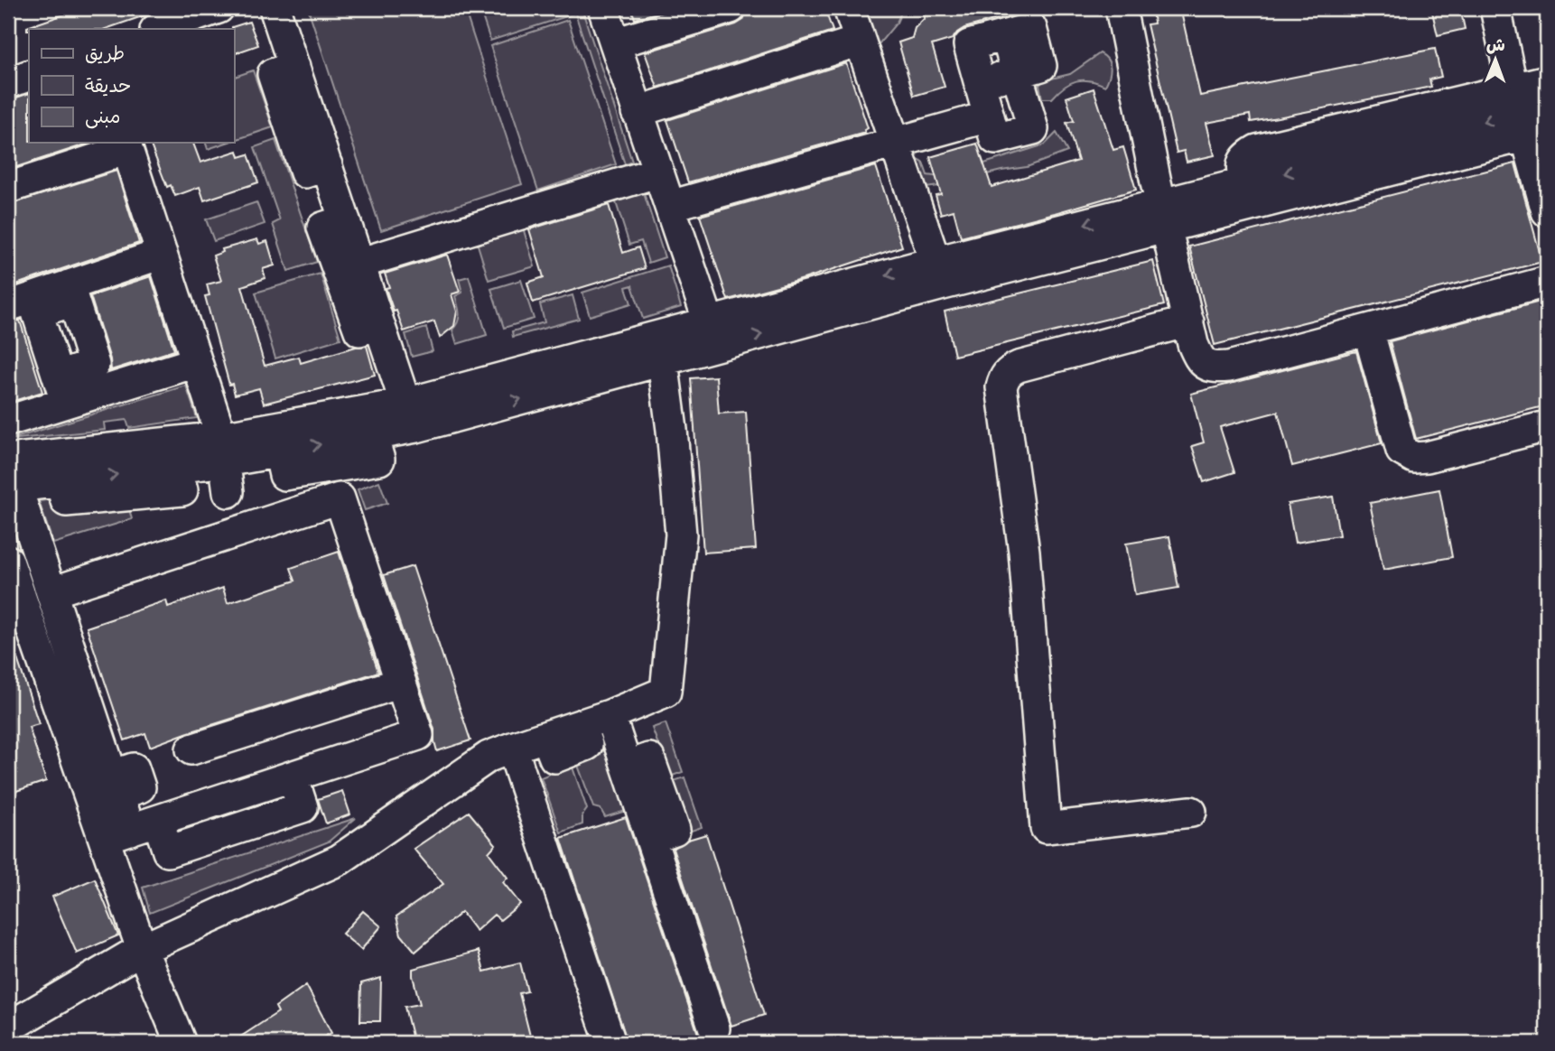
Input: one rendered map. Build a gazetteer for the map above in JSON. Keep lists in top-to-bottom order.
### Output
{
  "legend": ["طريق", "حديقة", "مبنى"],
  "north": "top"
}
